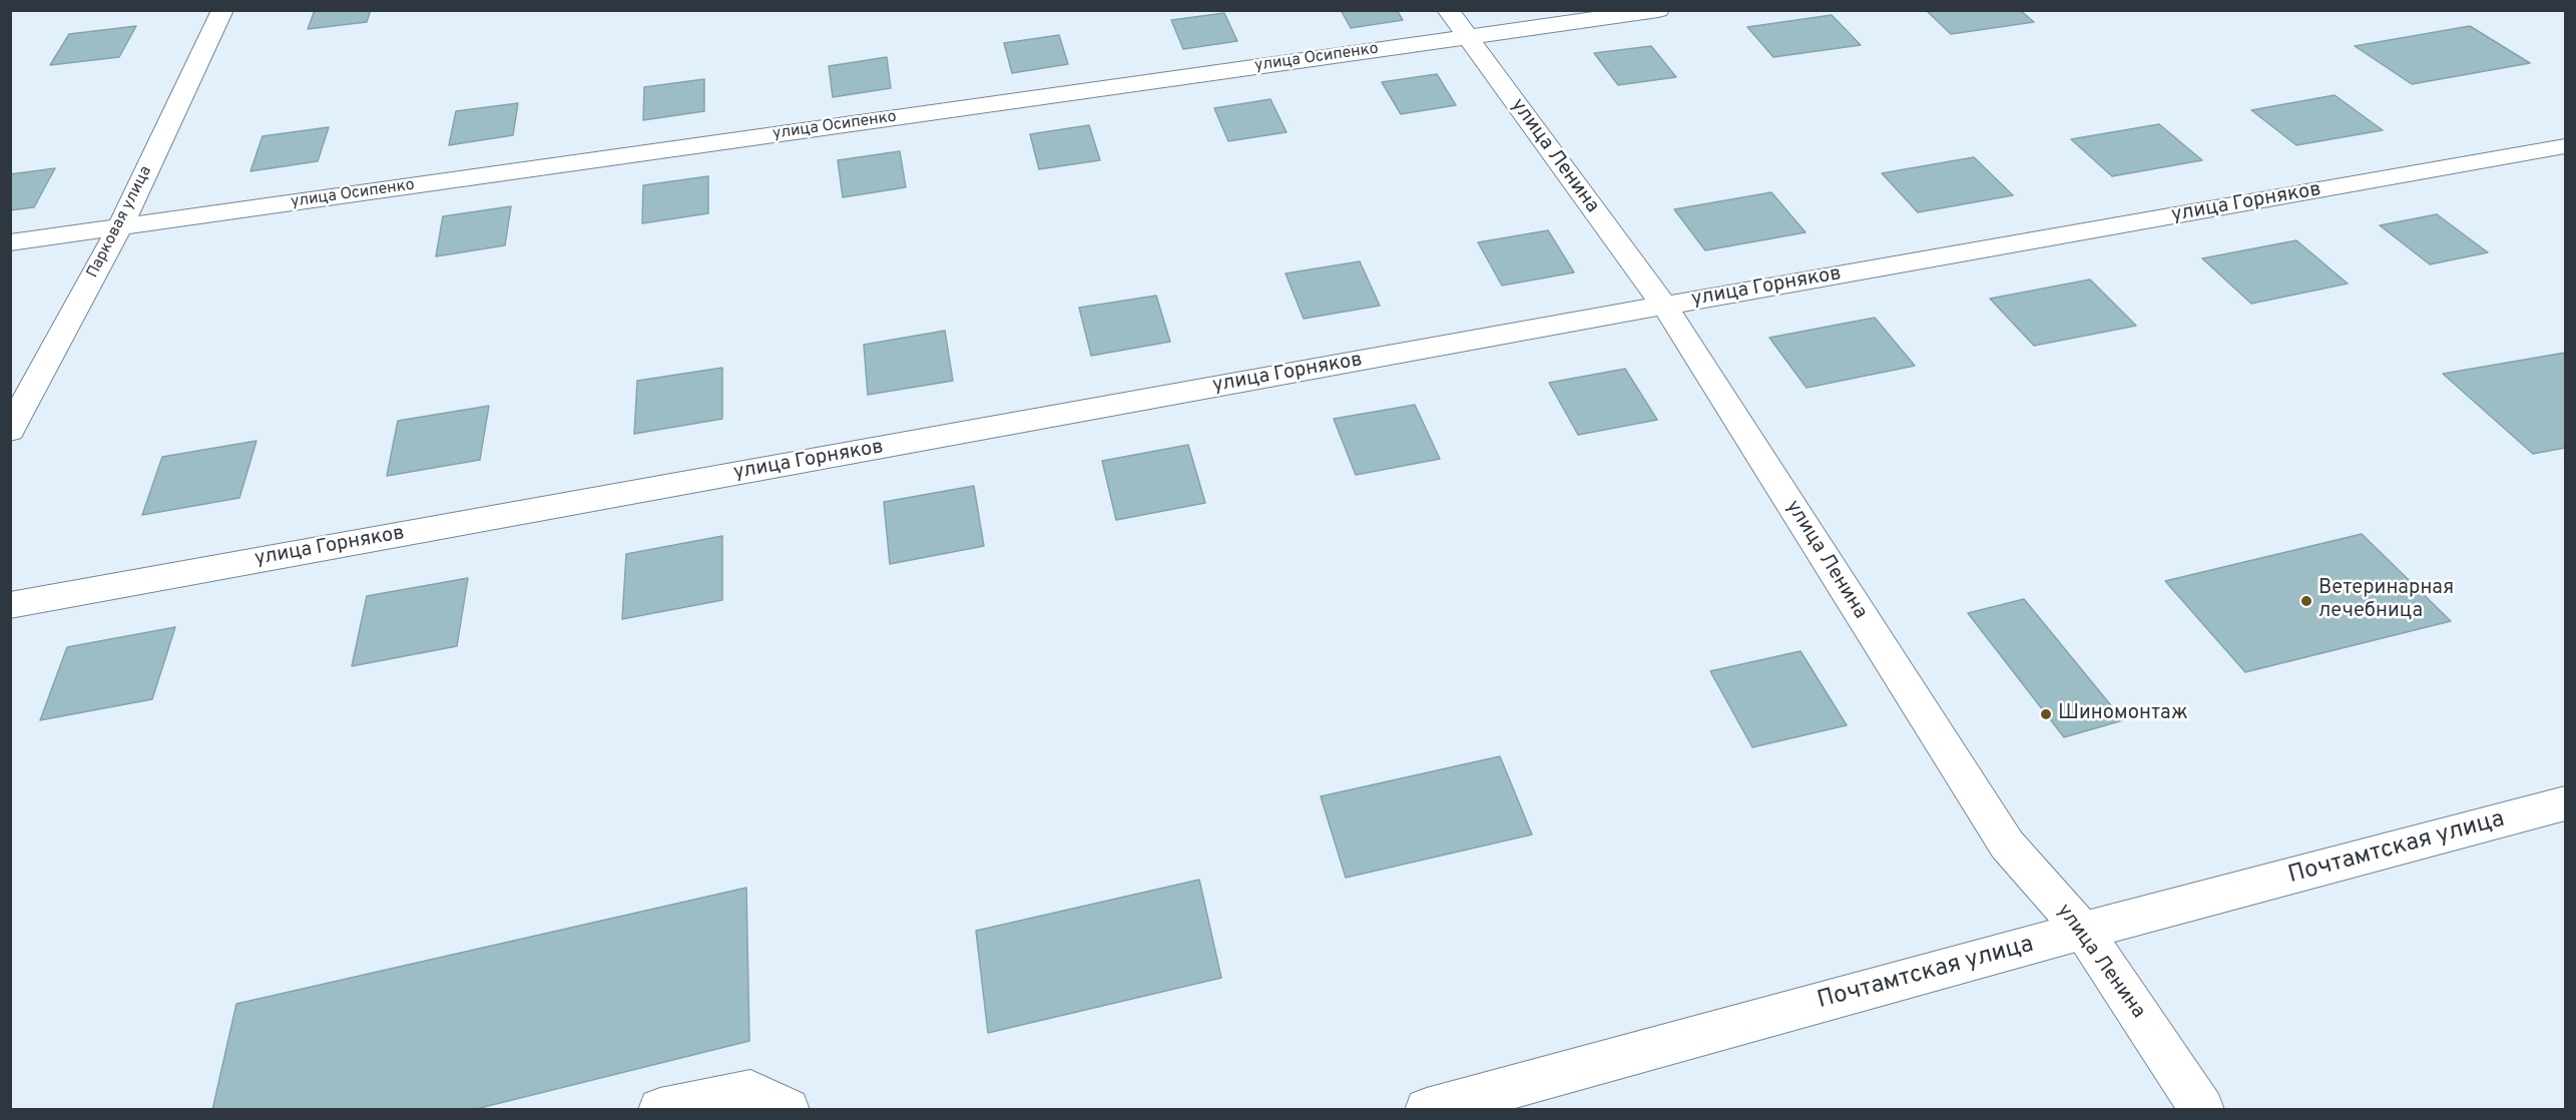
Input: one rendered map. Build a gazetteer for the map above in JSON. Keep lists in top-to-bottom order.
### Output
{
  "streets": {
    "street": [
      "улица Осипенко",
      "улица Ленина",
      "улица Горняков",
      "Парковая улица",
      "Почтамтская улица"
    ]
  },
  "crossings": [
    ["улица Осипенко", "улица Ленина"],
    ["улица Осипенко", "Парковая улица"],
    ["улица Ленина", "улица Горняков"],
    ["улица Ленина", "Почтамтская улица"]
  ],
  "places": ["Ветеринарная лечебница", "Шиномонтаж"]
}
